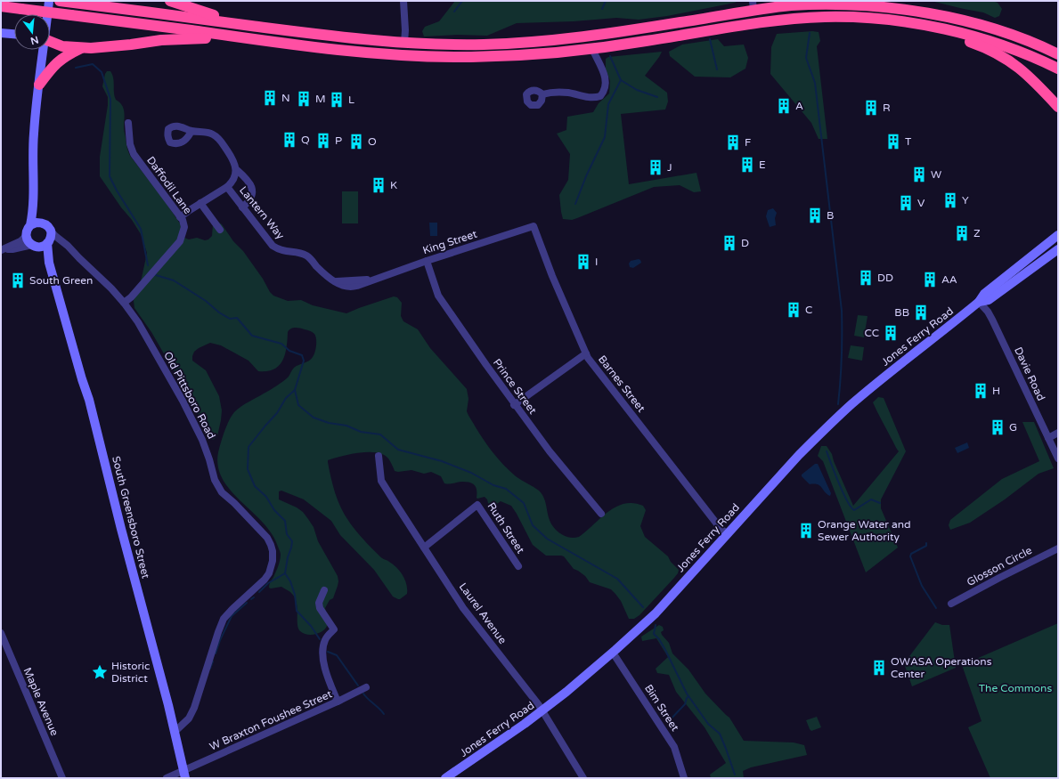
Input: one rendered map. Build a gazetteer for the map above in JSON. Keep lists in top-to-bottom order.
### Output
{
  "streets": {
    "main road": ["Jones Ferry Road", "South Greensboro Street"],
    "street": [
      "Daffodil Lane",
      "Lantern Way",
      "King Street",
      "Davie Road",
      "Barnes Street",
      "Prince Street",
      "Old Pittsboro Road",
      "Ruth Street",
      "Glosson Circle",
      "Laurel Avenue",
      "Maple Avenue",
      "Bim Street",
      "W Braxton Foushee Street"
    ]
  },
  "crossings": [
    ["Daffodil Lane", "Old Pittsboro Road"],
    ["Lantern Way", "King Street"],
    ["King Street", "Barnes Street"],
    ["King Street", "Prince Street"],
    ["Jones Ferry Road", "Davie Road"],
    ["Jones Ferry Road", "Barnes Street"],
    ["Jones Ferry Road", "Laurel Avenue"],
    ["Jones Ferry Road", "Bim Street"],
    ["Old Pittsboro Road", "South Greensboro Street"],
    ["South Greensboro Street", "W Braxton Foushee Street"],
    ["Ruth Street", "Laurel Avenue"]
  ],
  "parks": ["The Commons"],
  "places": {
    "building": [
      "N",
      "M",
      "L",
      "A",
      "R",
      "Q",
      "P",
      "O",
      "T",
      "F",
      "E",
      "J",
      "W",
      "K",
      "Y",
      "V",
      "B",
      "Z",
      "D",
      "I",
      "DD",
      "AA",
      "South Green",
      "C",
      "BB",
      "CC",
      "H",
      "G",
      "Orange Water and Sewer Authority",
      "OWASA Operations Center"
    ],
    "place": ["Historic District"]
  },
  "north": "bottom"
}
